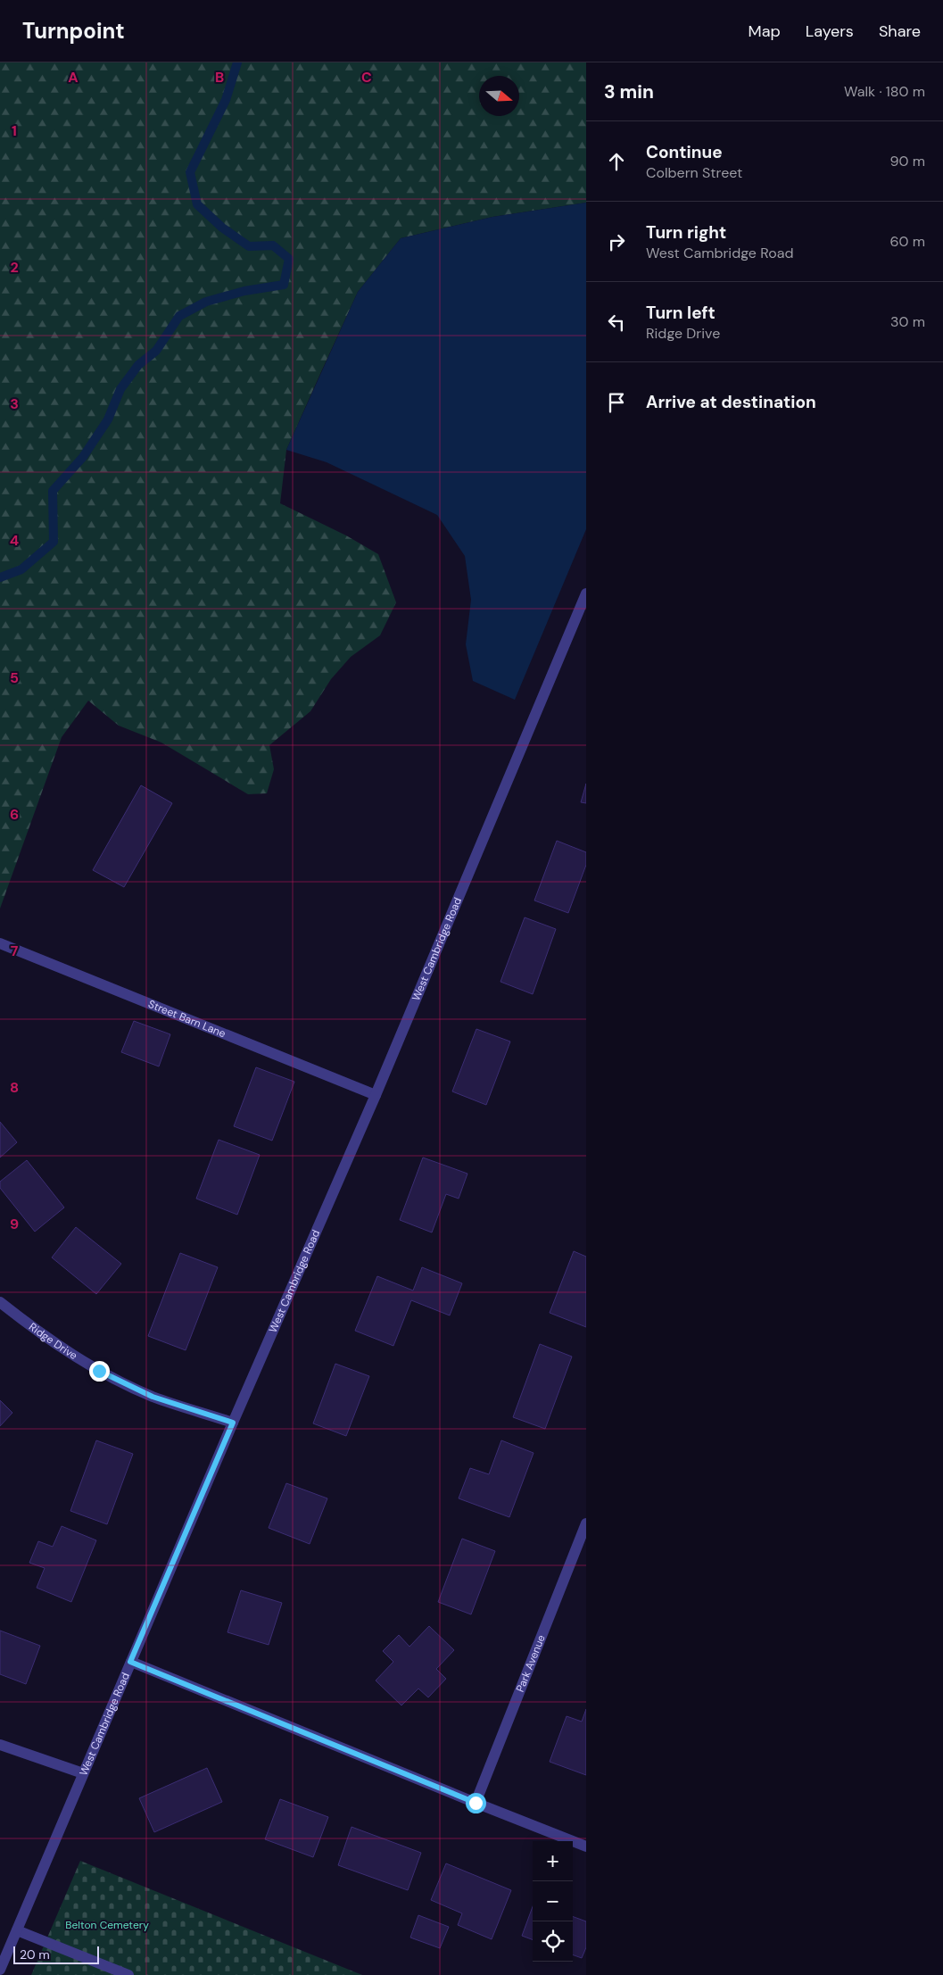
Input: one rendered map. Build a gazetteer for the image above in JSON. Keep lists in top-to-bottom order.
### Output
{
  "streets": {
    "street": [
      "West Cambridge Road",
      "Street Barn Lane",
      "Ridge Drive",
      "Park Avenue"
    ]
  },
  "crossings": [
    ["West Cambridge Road", "Street Barn Lane"],
    ["West Cambridge Road", "Ridge Drive"]
  ],
  "parks": ["Belton Cemetery"],
  "scale_bar": "20 m",
  "north": "right",
  "page": {
    "header": "Turnpoint",
    "nav": ["Map", "Layers", "Share"],
    "heading": ["3 min", "Walk · 180 m"],
    "list": [
      ["Continue", "Colbern Street", "90 m"],
      ["Turn right", "West Cambridge Road", "60 m"],
      ["Turn left", "Ridge Drive", "30 m"],
      "Arrive at destination"
    ],
    "map_buttons": ["+", "−"],
    "scale": "20 m"
  },
  "grid": {
    "columns": ["A", "B", "C"],
    "rows": [
      "1",
      "2",
      "3",
      "4",
      "5",
      "6",
      "7",
      "8",
      "9"
    ]
  }
}
